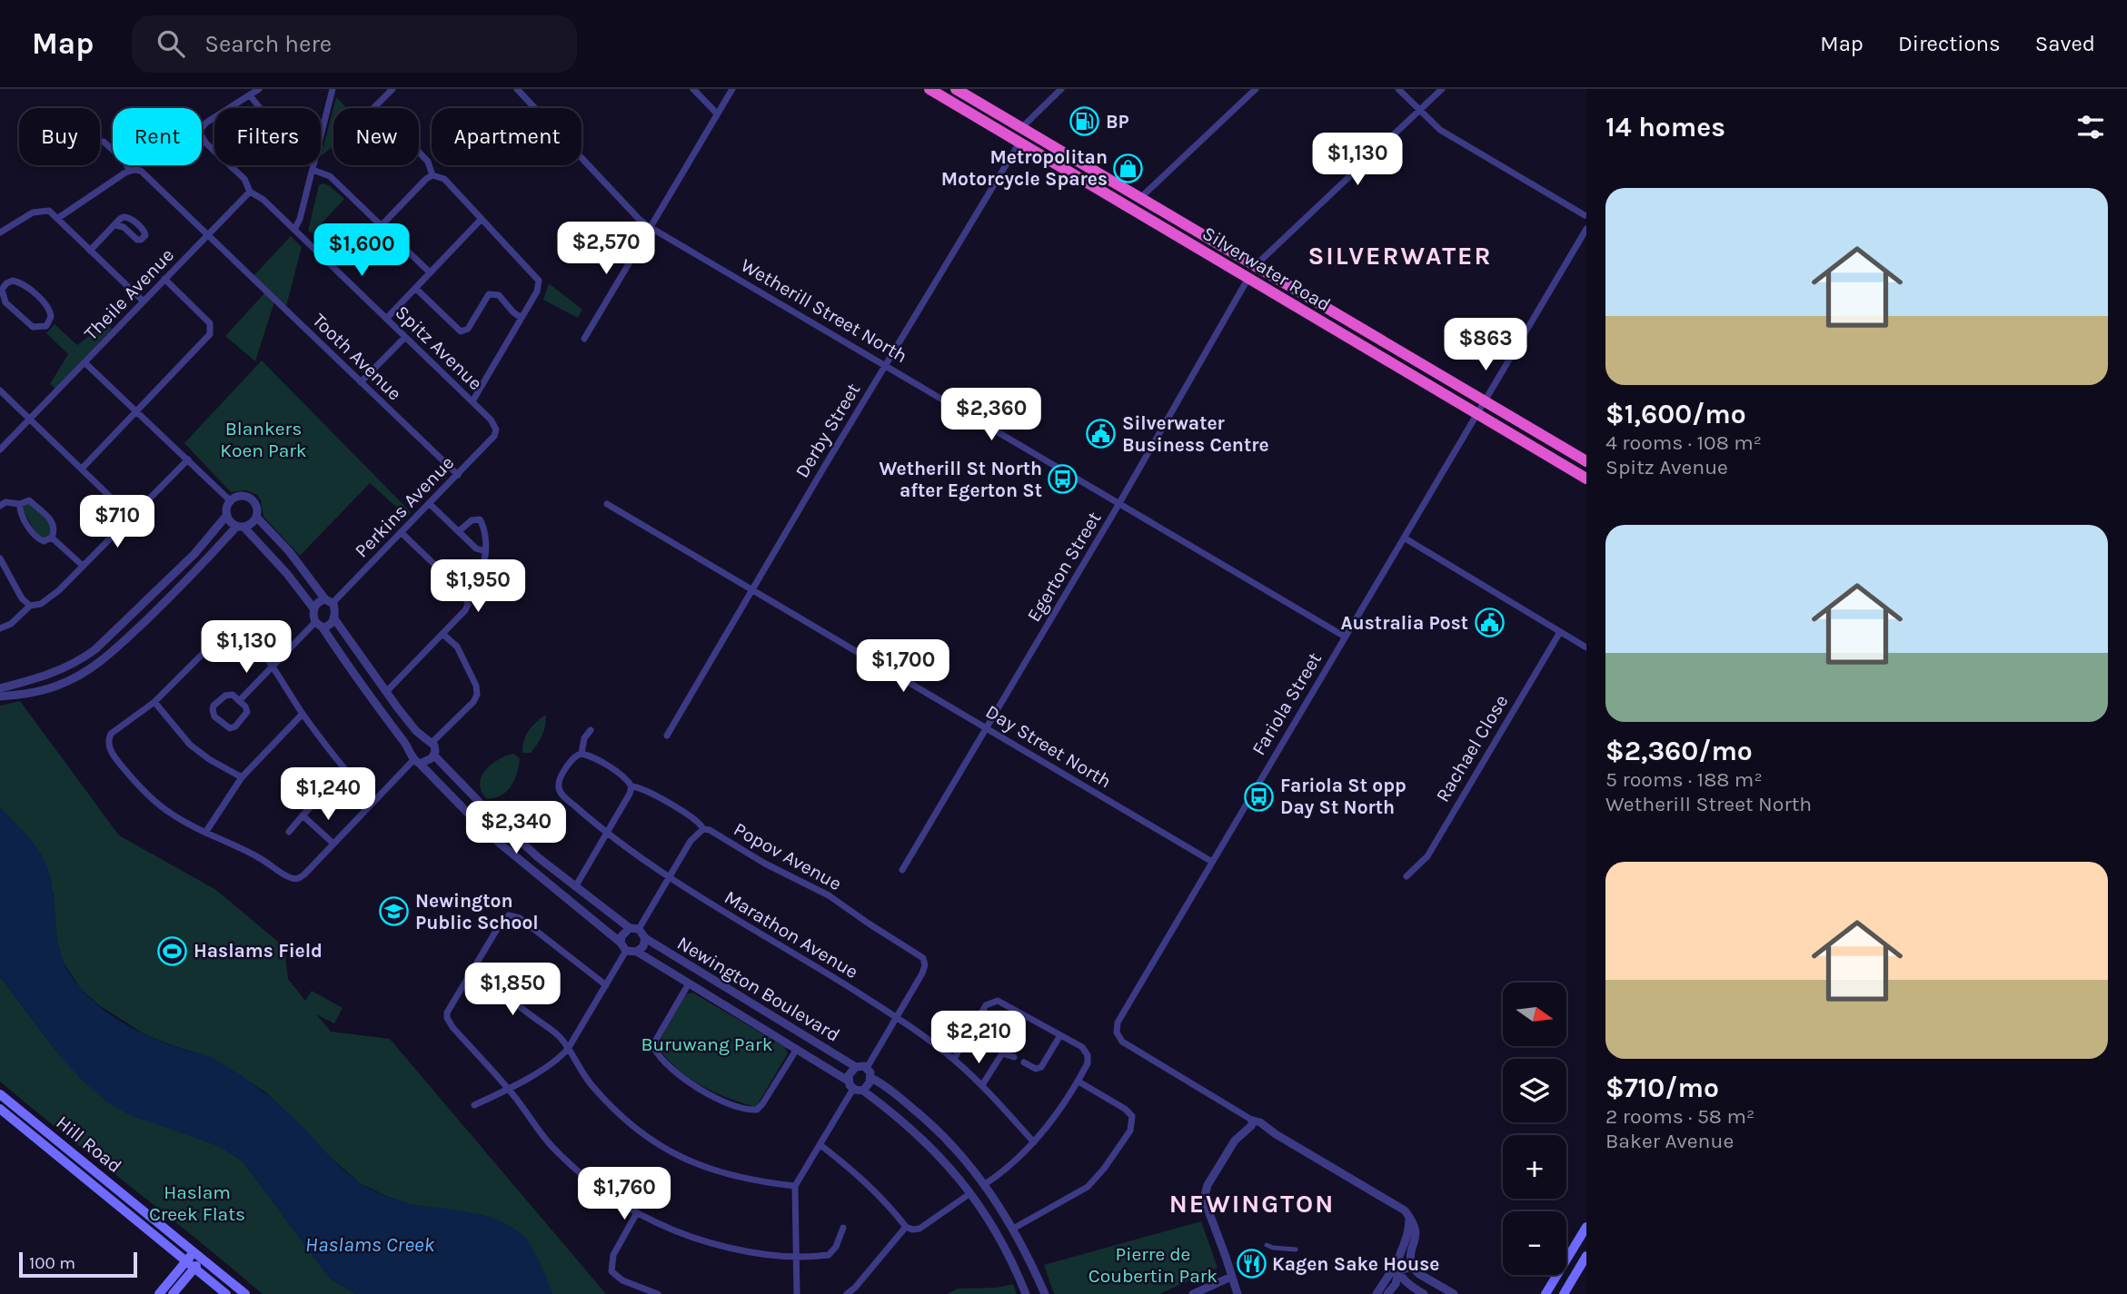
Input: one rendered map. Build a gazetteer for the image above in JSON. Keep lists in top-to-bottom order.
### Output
{
  "streets": {
    "highway": ["Silverwater Road"],
    "main road": ["Hill Road"],
    "street": [
      "Theile Avenue",
      "Wetherill Street North",
      "Spitz Avenue",
      "Tooth Avenue",
      "Derby Street",
      "Perkins Avenue",
      "Egerton Street",
      "Fariola Street",
      "Day Street North",
      "Rachael Close",
      "Popov Avenue",
      "Marathon Avenue",
      "Newington Boulevard"
    ]
  },
  "crossings": [
    ["Silverwater Road", "Derby Street"],
    ["Silverwater Road", "Egerton Street"],
    ["Silverwater Road", "Fariola Street"],
    ["Theile Avenue", "Spitz Avenue"],
    ["Theile Avenue", "Tooth Avenue"],
    ["Wetherill Street North", "Derby Street"],
    ["Wetherill Street North", "Egerton Street"],
    ["Wetherill Street North", "Fariola Street"],
    ["Spitz Avenue", "Perkins Avenue"],
    ["Tooth Avenue", "Perkins Avenue"],
    ["Derby Street", "Day Street North"],
    ["Egerton Street", "Day Street North"],
    ["Fariola Street", "Day Street North"],
    ["Popov Avenue", "Marathon Avenue"]
  ],
  "districts": ["SILVERWATER", "NEWINGTON"],
  "water": ["Haslams Creek"],
  "parks": [
    "Blankers Koen Park",
    "Buruwang Park",
    "Haslam Creek Flats",
    "Pierre de Coubertin Park"
  ],
  "places": {
    "fuel station": ["BP"],
    "shop": ["Metropolitan Motorcycle Spares"],
    "public building": ["Silverwater Business Centre", "Australia Post"],
    "bus stop": ["Wetherill St North after Egerton St", "Fariola St opp Day St North"],
    "school or university": ["Newington Public School"],
    "sports": ["Haslams Field"],
    "restaurant": ["Kagen Sake House"]
  },
  "scale_bar": "100 m",
  "north": "right",
  "page": {
    "header": "Map",
    "search": "Search here",
    "nav": ["Map", "Directions", "Saved"],
    "heading": "14 homes",
    "chip": [
      "Buy",
      "Rent",
      "Filters",
      "New",
      "Apartment"
    ],
    "price": [
      "$1,130",
      "$2,570",
      "$1,600",
      "$863",
      "$2,360",
      "$710",
      "$1,950",
      "$1,130",
      "$1,700",
      "$1,240",
      "$2,340",
      "$1,850",
      "$2,210",
      "$1,760"
    ],
    "list": [
      {
        "name": "$1,600/mo",
        "note": "4 rooms · 108 m² · Spitz Avenue"
      },
      {
        "name": "$2,360/mo",
        "note": "5 rooms · 188 m² · Wetherill Street North"
      },
      {
        "name": "$710/mo",
        "note": "2 rooms · 58 m² · Baker Avenue"
      }
    ],
    "map_buttons": ["+", "−"],
    "scale": "100 m"
  }
}
